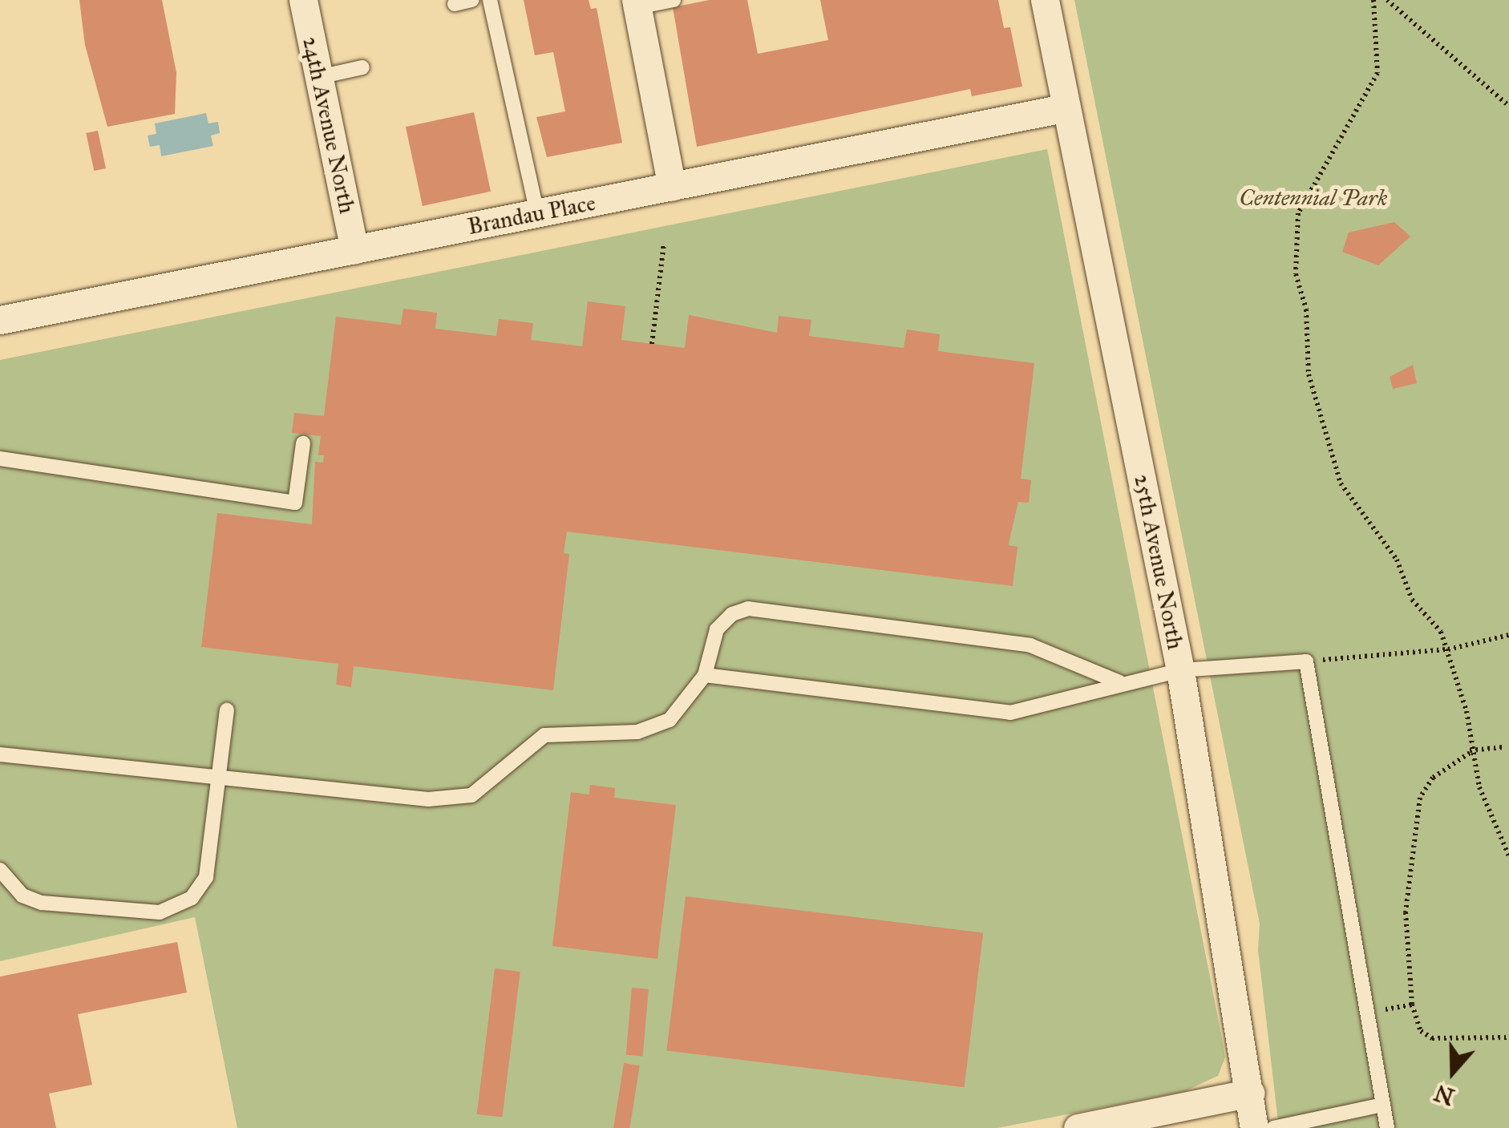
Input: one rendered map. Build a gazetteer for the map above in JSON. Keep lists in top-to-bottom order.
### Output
{
  "streets": {
    "street": ["24th Avenue North", "Brandau Place", "25th Avenue North"]
  },
  "crossings": [
    ["24th Avenue North", "Brandau Place"],
    ["Brandau Place", "25th Avenue North"]
  ],
  "parks": ["Centennial Park"],
  "north": "bottom"
}
